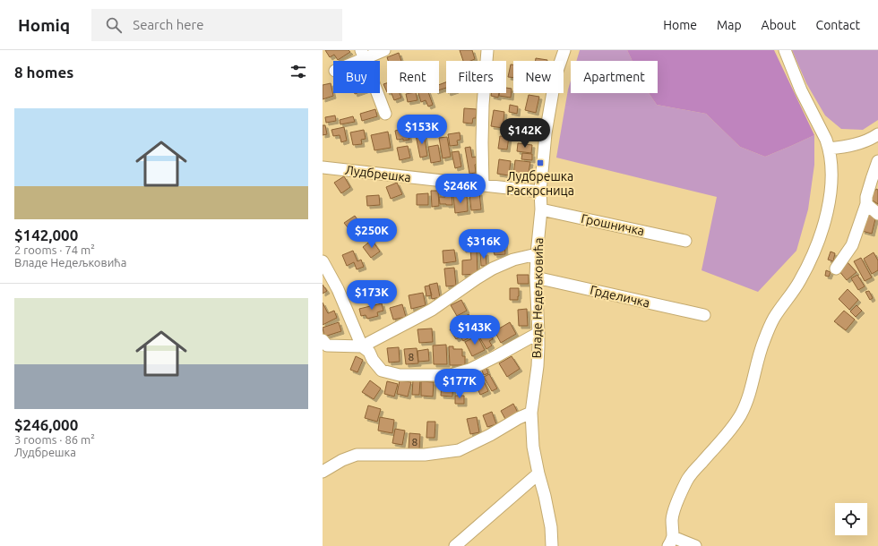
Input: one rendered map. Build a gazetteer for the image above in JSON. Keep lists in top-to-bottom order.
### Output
{
  "streets": {
    "street": [
      "Лудбрешка",
      "Грошничка",
      "Грделичка",
      "Владе Недељковића"
    ]
  },
  "crossings": [
    ["Лудбрешка", "Владе Недељковића"],
    ["Грошничка", "Владе Недељковића"],
    ["Грделичка", "Владе Недељковића"]
  ],
  "places": {
    "transit": ["Лудбрешка Раскрсница"]
  },
  "house_numbers": ["8", "8"],
  "page": {
    "header": "Homiq",
    "search": "Search here",
    "nav": [
      "Home",
      "Map",
      "About",
      "Contact"
    ],
    "heading": "8 homes",
    "chip": [
      "Buy",
      "Rent",
      "Filters",
      "New",
      "Apartment"
    ],
    "list": [
      {
        "name": "$142,000",
        "note": "2 rooms · 74 m² · Владе Недељковића"
      },
      {
        "name": "$246,000",
        "note": "3 rooms · 86 m² · Лудбрешка"
      }
    ],
    "price": [
      "$153K",
      "$142K",
      "$246K",
      "$250K",
      "$316K",
      "$173K",
      "$143K",
      "$177K"
    ]
  }
}
